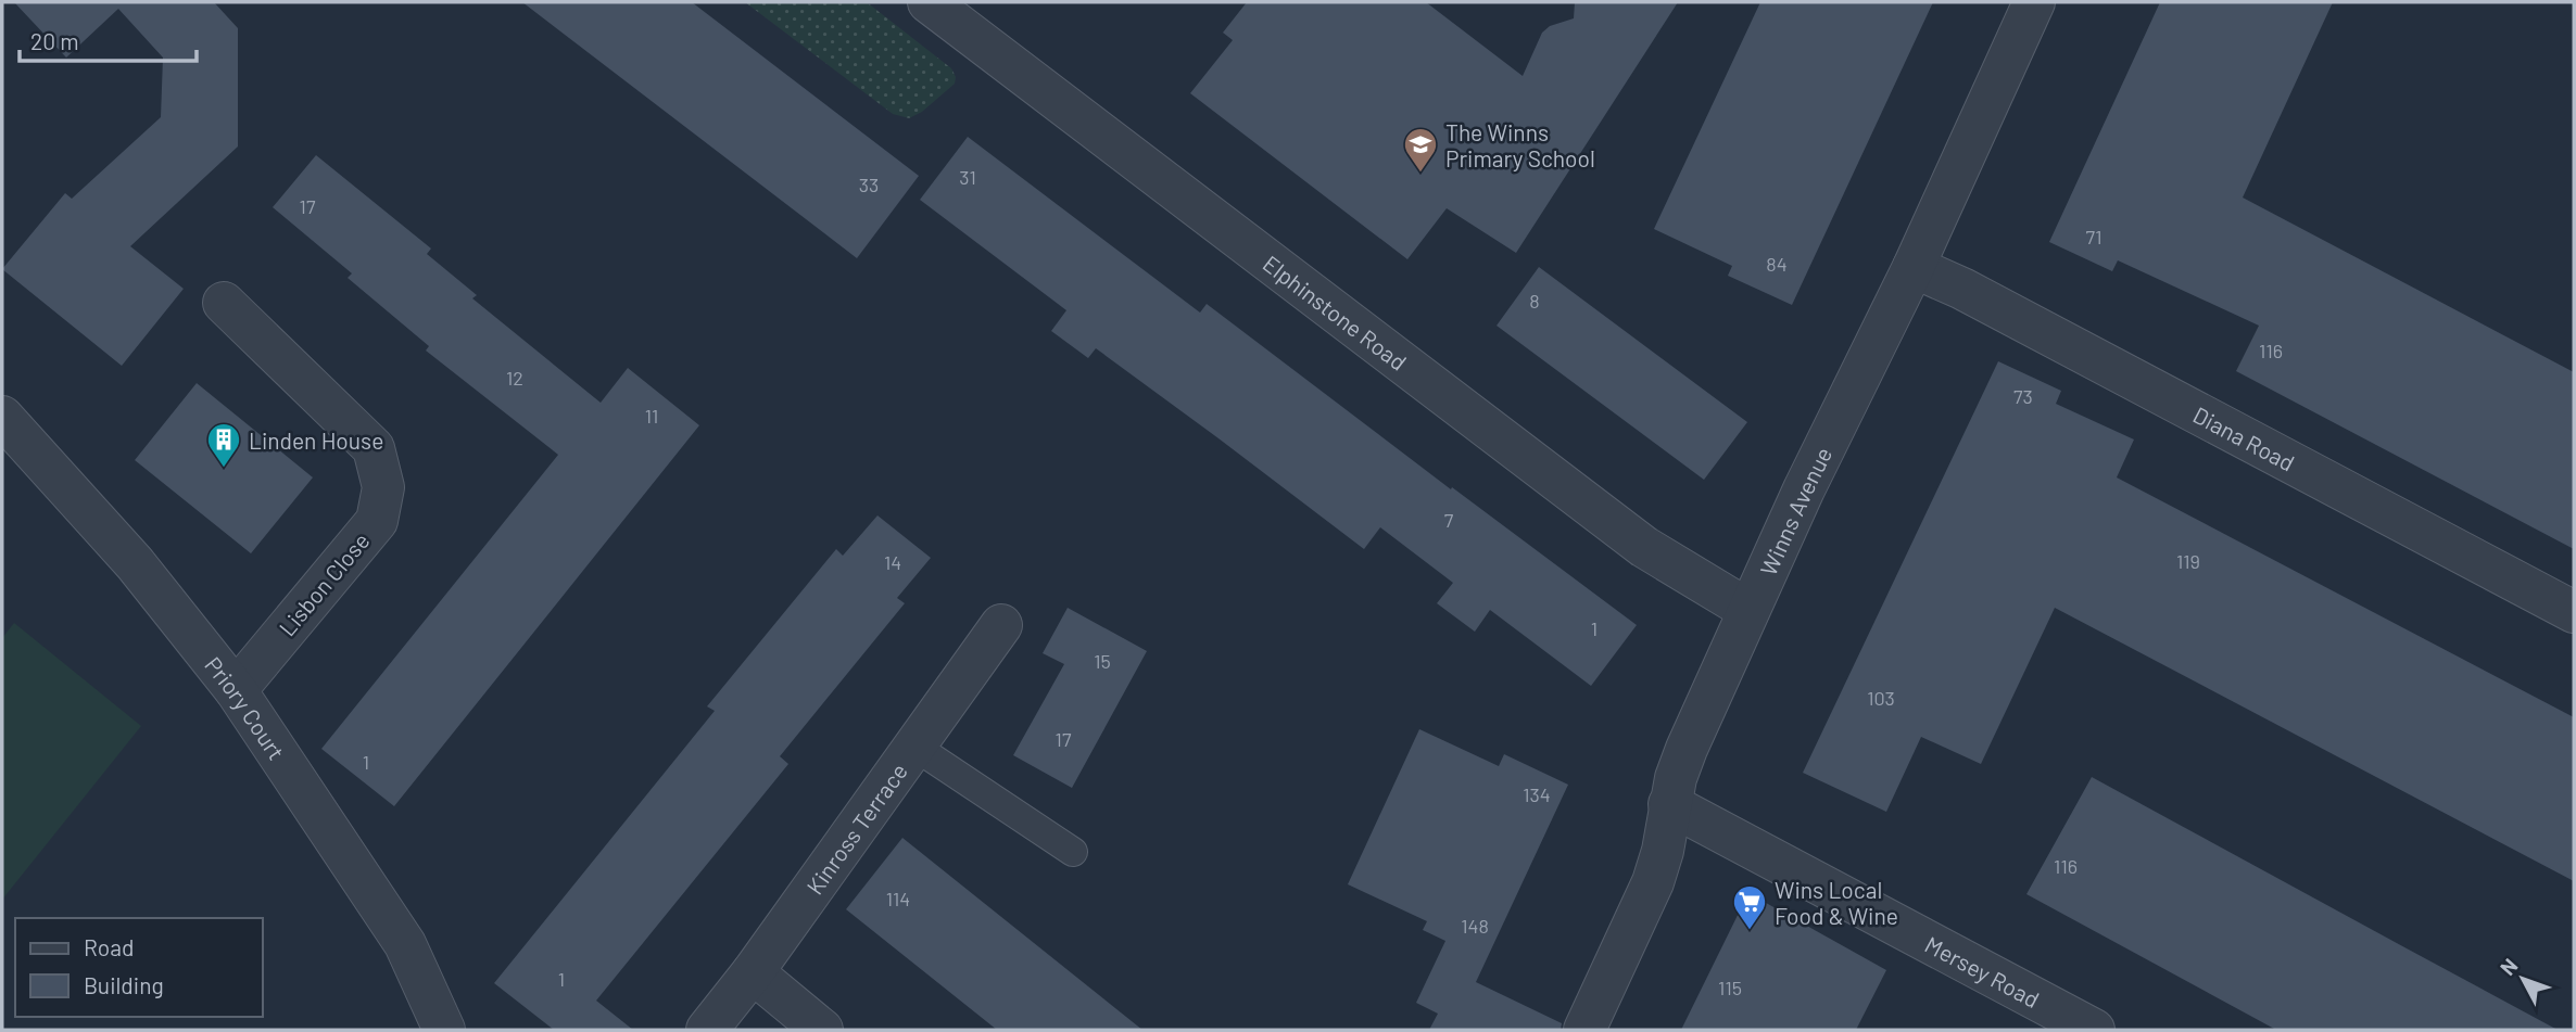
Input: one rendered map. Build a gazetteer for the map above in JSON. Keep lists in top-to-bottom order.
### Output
{
  "streets": {
    "street": [
      "Elphinstone Road",
      "Diana Road",
      "Winns Avenue",
      "Lisbon Close",
      "Priory Court",
      "Kinross Terrace",
      "Mersey Road"
    ]
  },
  "crossings": [
    ["Elphinstone Road", "Winns Avenue"],
    ["Diana Road", "Winns Avenue"],
    ["Winns Avenue", "Mersey Road"],
    ["Lisbon Close", "Priory Court"]
  ],
  "places": {
    "school or university": ["The Winns Primary School"],
    "building": ["Linden House"],
    "supermarket": ["Wins Local Food & Wine"]
  },
  "house_numbers": [
    "31",
    "33",
    "17",
    "71",
    "84",
    "8",
    "116",
    "12",
    "73",
    "11",
    "7",
    "119",
    "14",
    "1",
    "15",
    "103",
    "17",
    "1",
    "134",
    "116",
    "114",
    "148",
    "1",
    "115"
  ],
  "legend": ["Road", "Building"],
  "scale_bar": "20 m",
  "north": "top left"
}
